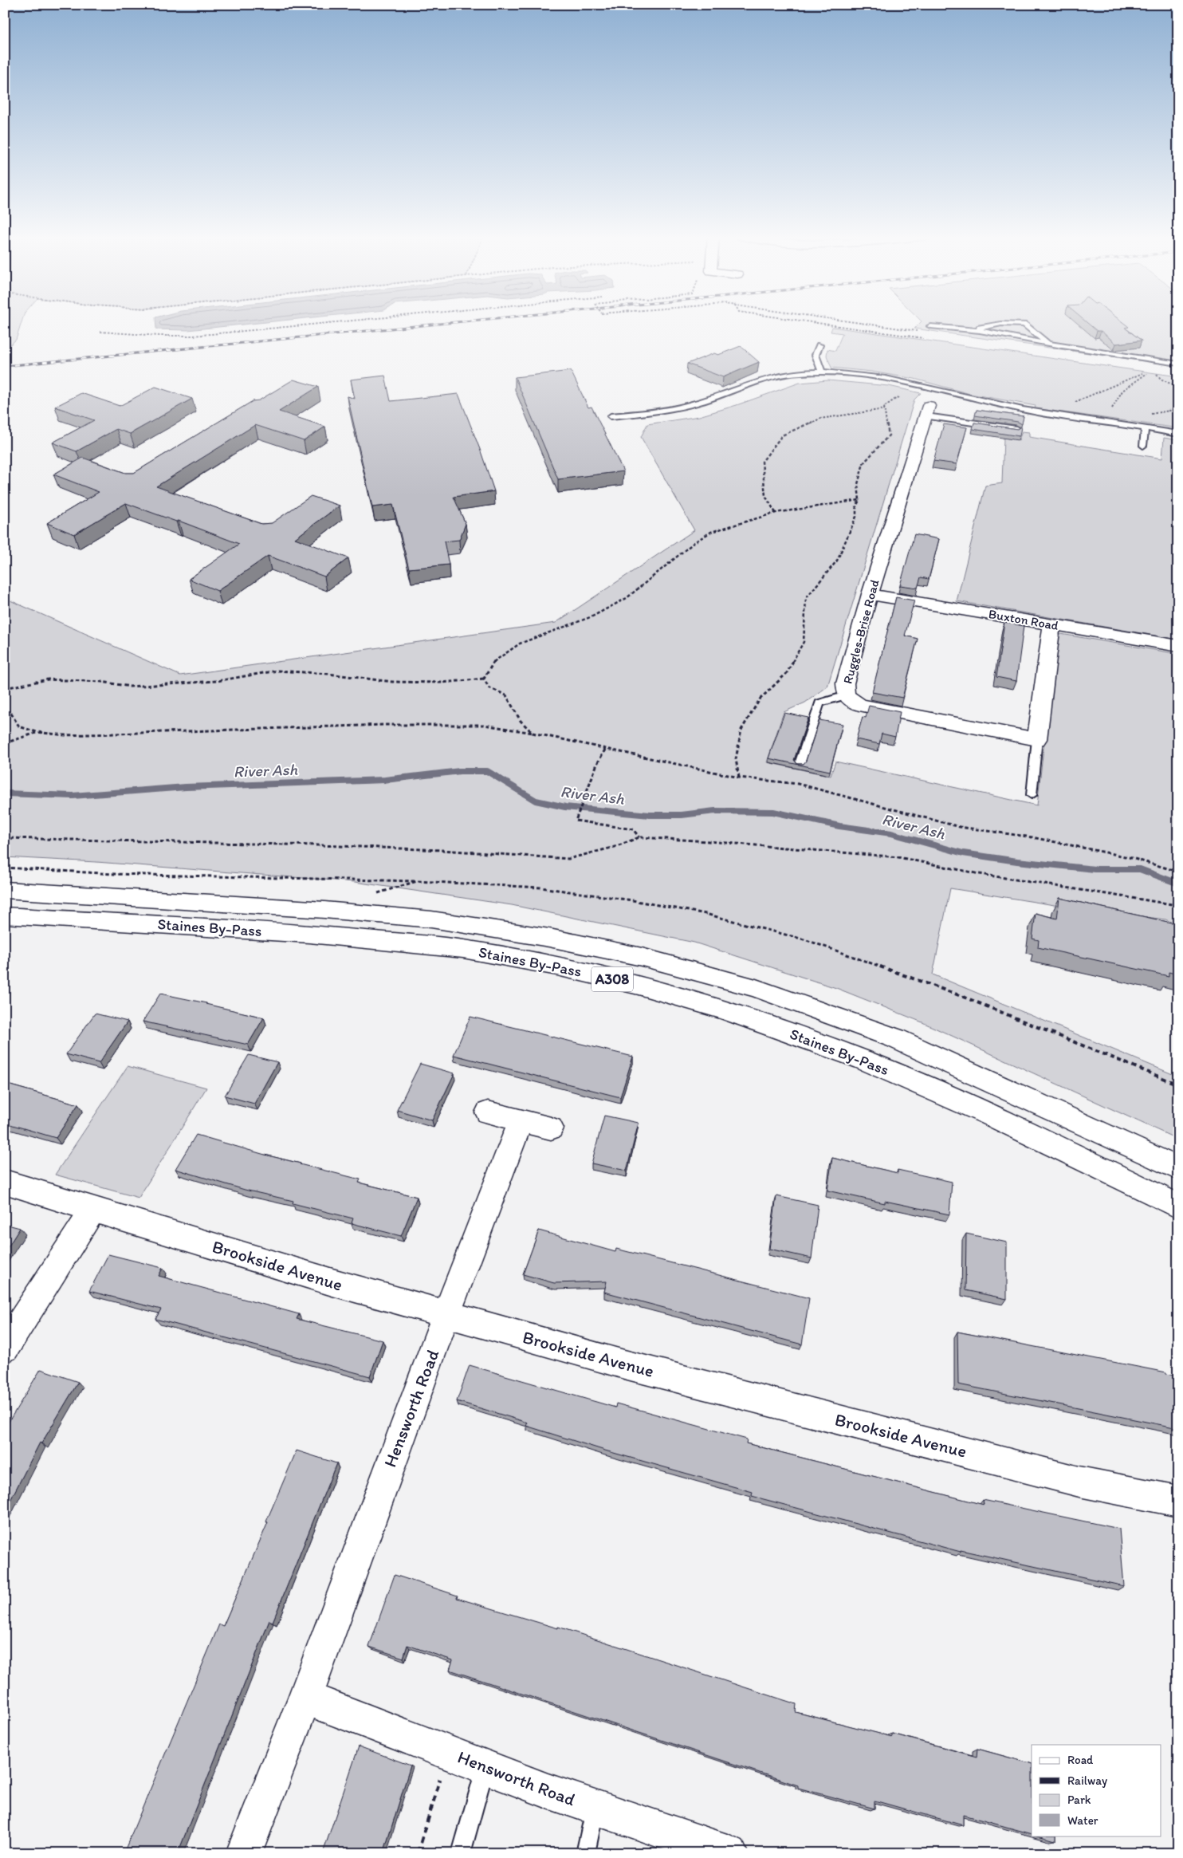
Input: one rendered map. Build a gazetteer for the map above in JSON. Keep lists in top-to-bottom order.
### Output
{
  "streets": {
    "main road": [
      "Buxton Road",
      "Ruggles-Brise Road",
      "Staines By-Pass",
      "A308",
      "Brookside Avenue",
      "Hensworth Road"
    ]
  },
  "crossings": [
    ["Buxton Road", "Ruggles-Brise Road"],
    ["Brookside Avenue", "Hensworth Road"]
  ],
  "water": ["River Ash"],
  "legend": [
    "Road",
    "Railway",
    "Park",
    "Water"
  ]
}
